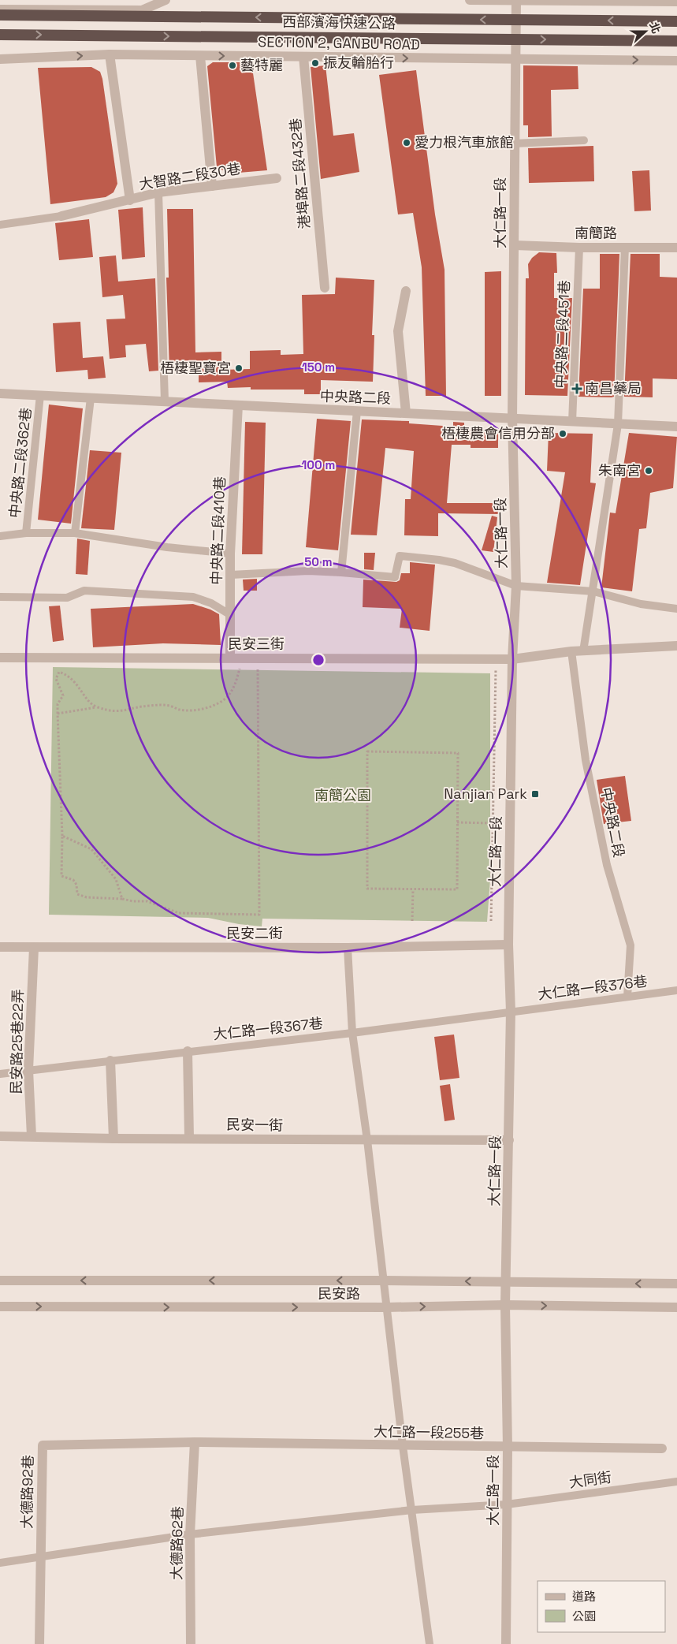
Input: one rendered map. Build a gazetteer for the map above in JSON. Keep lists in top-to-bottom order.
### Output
{
  "streets": {
    "highway": ["西部濱海快速公路"],
    "street": [
      "SECTION 2, GANBU ROAD",
      "港埠路二段432巷",
      "大智路二段30巷",
      "大仁路一段",
      "南簡路",
      "中央路二段",
      "中央路二段410巷",
      "民安三街",
      "民安二街",
      "民安路25巷22弄",
      "民安一街",
      "民安路",
      "大仁路一段255巷",
      "大德路92巷",
      "大德路62巷"
    ],
    "lane": [
      "中央路二段451巷",
      "中央路二段362巷",
      "大仁路一段376巷",
      "大仁路一段367巷",
      "大同街"
    ]
  },
  "crossings": [
    ["SECTION 2, GANBU ROAD", "港埠路二段432巷"],
    ["SECTION 2, GANBU ROAD", "大仁路一段"],
    ["大仁路一段", "南簡路"],
    ["大仁路一段", "中央路二段"],
    ["大仁路一段", "民安三街"],
    ["大仁路一段", "民安二街"],
    ["大仁路一段", "大仁路一段376巷"],
    ["大仁路一段", "大仁路一段367巷"],
    ["大仁路一段", "民安一街"],
    ["大仁路一段", "民安路"],
    ["大仁路一段", "大仁路一段255巷"],
    ["大仁路一段", "大同街"],
    ["南簡路", "中央路二段451巷"],
    ["中央路二段451巷", "中央路二段"],
    ["中央路二段", "中央路二段362巷"],
    ["中央路二段", "中央路二段410巷"],
    ["中央路二段", "大仁路一段376巷"],
    ["中央路二段410巷", "民安三街"],
    ["民安二街", "民安路25巷22弄"],
    ["大仁路一段376巷", "大仁路一段367巷"],
    ["大仁路一段367巷", "民安路25巷22弄"],
    ["民安路25巷22弄", "民安一街"],
    ["大仁路一段255巷", "大德路92巷"],
    ["大仁路一段255巷", "大德路62巷"],
    ["大同街", "大德路92巷"],
    ["大同街", "大德路62巷"],
    ["大德路92巷", "大德路62巷"]
  ],
  "parks": ["南簡公園"],
  "places": {
    "other": [
      "振友輪胎行",
      "藝特麗",
      "愛力根汽車旅館",
      "梧棲聖寶宮",
      "梧棲農會信用分部",
      "朱南宮"
    ],
    "health": ["南昌藥局"],
    "transit": ["Nanjian Park"]
  },
  "legend": ["道路", "公園"],
  "north": "right",
  "rings": ["150 m", "100 m", "50 m"]
}
